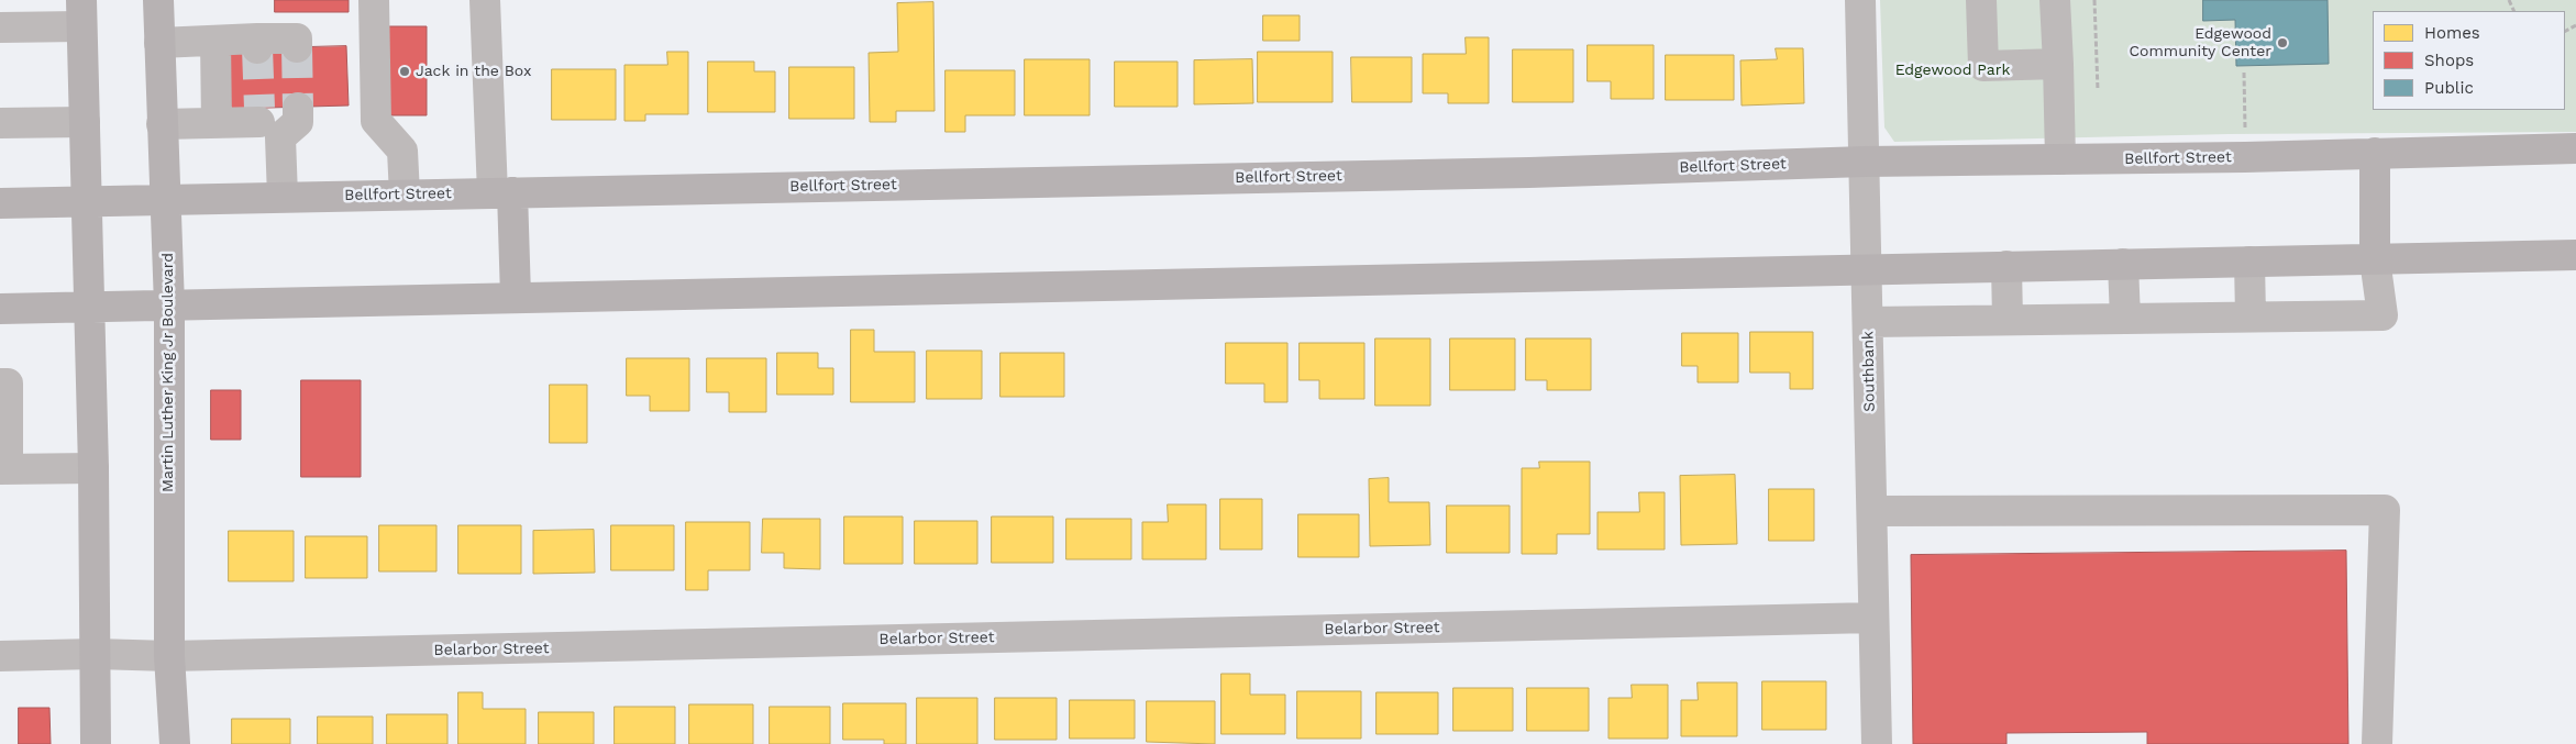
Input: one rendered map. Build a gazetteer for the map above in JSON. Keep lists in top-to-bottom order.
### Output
{
  "streets": {
    "main road": ["Bellfort Street", "Martin Luther King Jr Boulevard"],
    "street": ["Southbank", "Belarbor Street"]
  },
  "crossings": [
    ["Bellfort Street", "Southbank"],
    ["Bellfort Street", "Martin Luther King Jr Boulevard"],
    ["Southbank", "Belarbor Street"],
    ["Martin Luther King Jr Boulevard", "Belarbor Street"]
  ],
  "parks": ["Edgewood Park"],
  "places": ["Edgewood Community Center", "Jack in the Box"],
  "legend": ["Homes", "Shops", "Public"]
}
